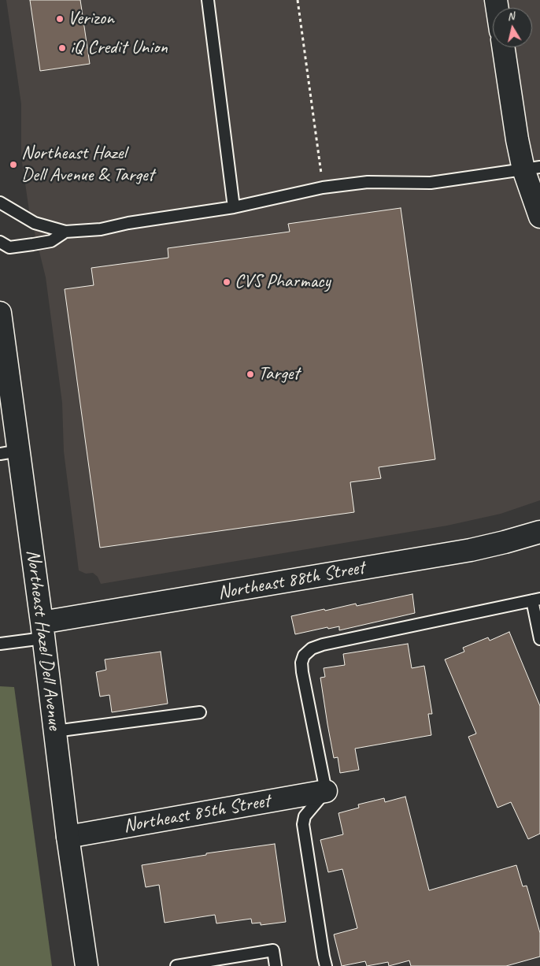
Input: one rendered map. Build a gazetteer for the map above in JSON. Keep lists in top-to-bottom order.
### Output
{
  "streets": {
    "street": ["Northeast 88th Street", "Northeast Hazel Dell Avenue", "Northeast 85th Street"]
  },
  "crossings": [
    ["Northeast 88th Street", "Northeast Hazel Dell Avenue"],
    ["Northeast Hazel Dell Avenue", "Northeast 85th Street"]
  ],
  "places": [
    "Verizon",
    "iQ Credit Union",
    "Northeast Hazel Dell Avenue & Target",
    "CVS Pharmacy",
    "Target"
  ],
  "north": "top"
}
